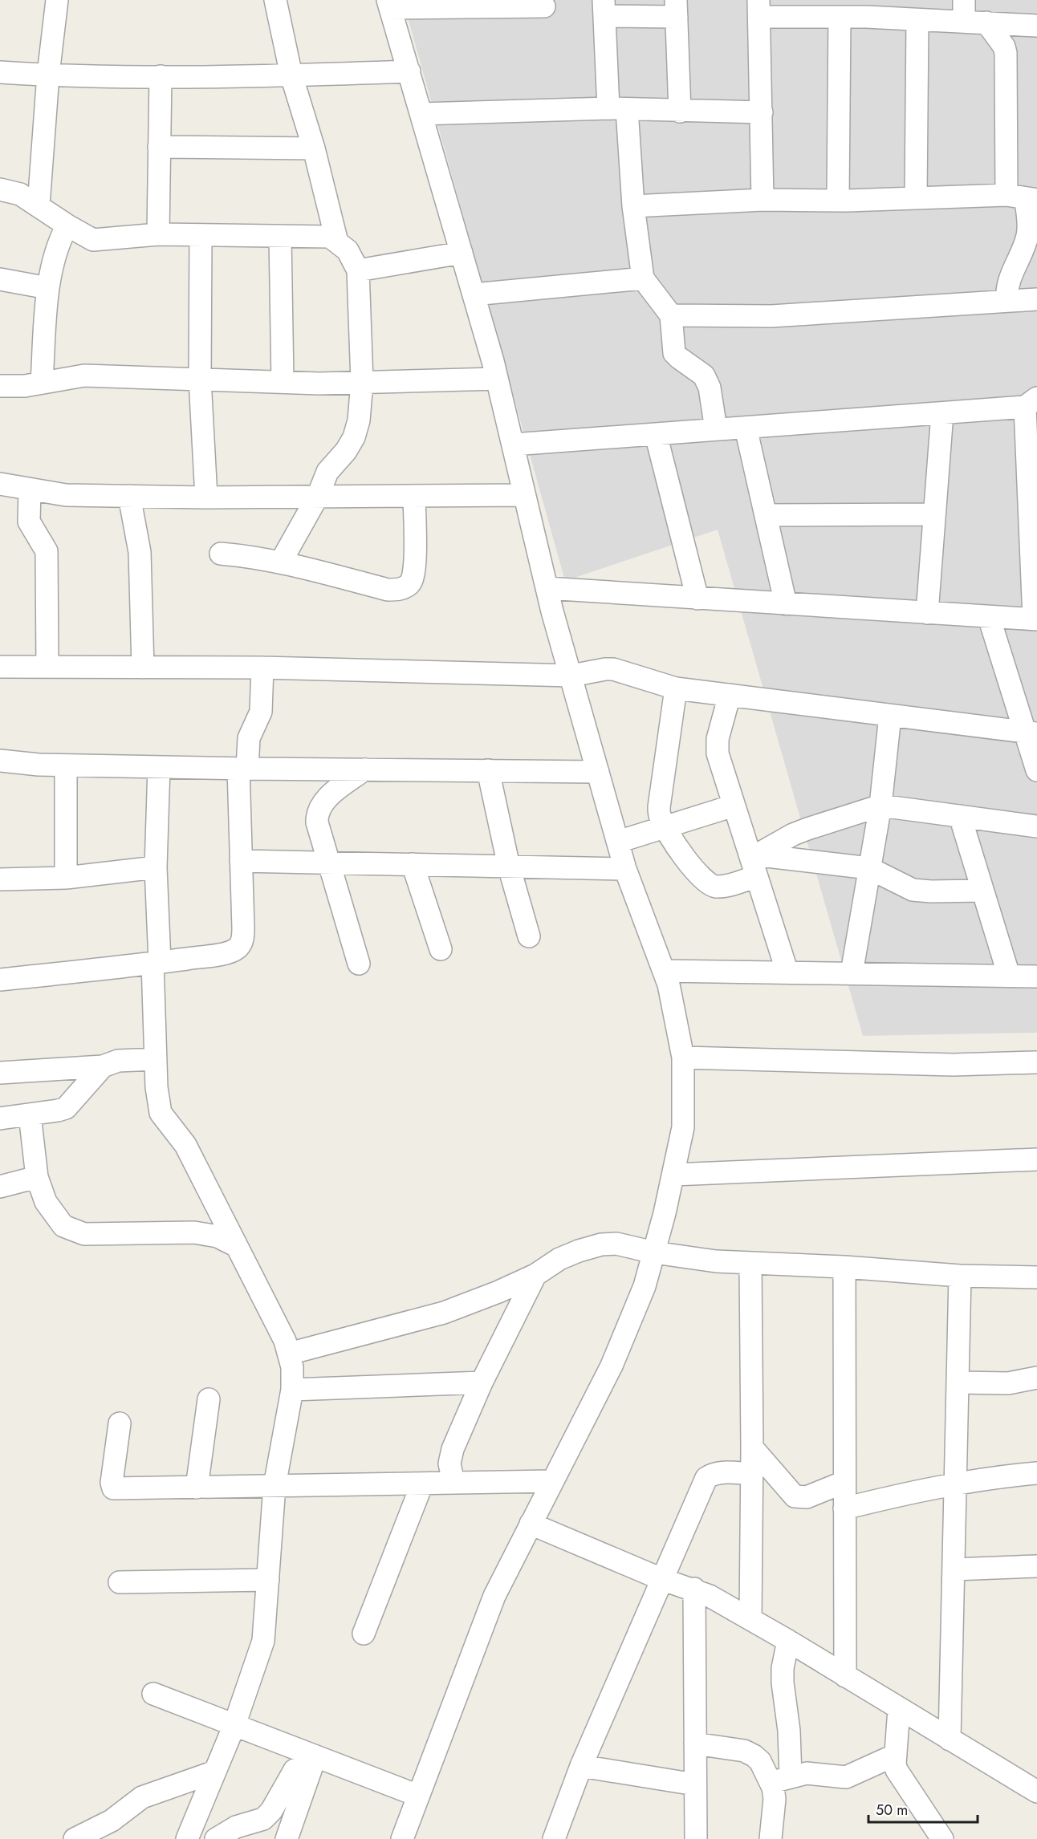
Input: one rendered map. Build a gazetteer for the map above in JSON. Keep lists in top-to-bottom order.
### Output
{
  "scale_bar": "50 m"
}
